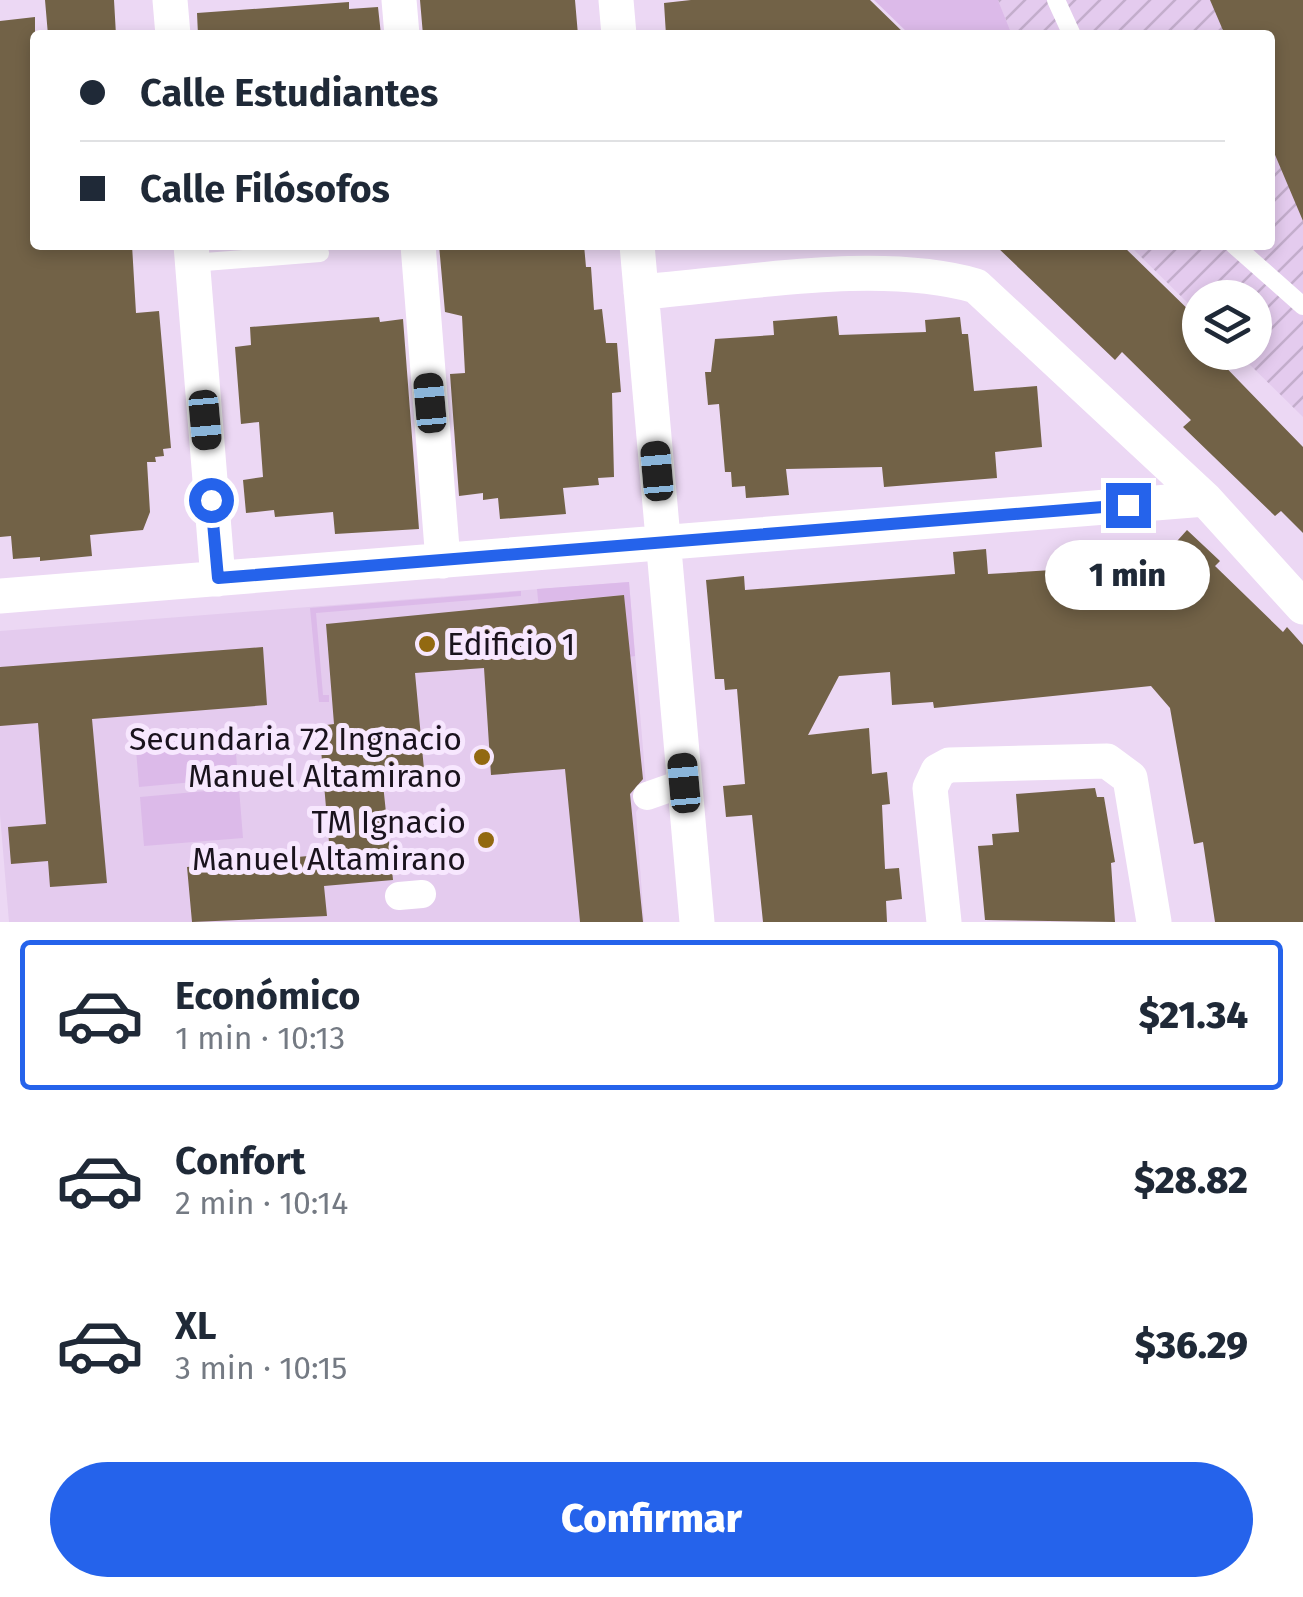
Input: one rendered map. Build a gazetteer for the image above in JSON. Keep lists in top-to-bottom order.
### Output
{
  "places": ["Edificio 1", "Secundaria 72 Ingnacio Manuel Altamirano", "TM Ignacio Manuel Altamirano"],
  "page": {
    "banner": ["Calle Estudiantes", "Calle Filósofos"],
    "bubble": "1 min",
    "list": [
      {
        "name": "Económico",
        "note": "1 min · 10:13",
        "value": "$21.34"
      },
      {
        "name": "Confort",
        "note": "2 min · 10:14",
        "value": "$28.82"
      },
      {
        "name": "XL",
        "note": "3 min · 10:15",
        "value": "$36.29"
      }
    ],
    "buttons": "Confirmar"
  }
}
